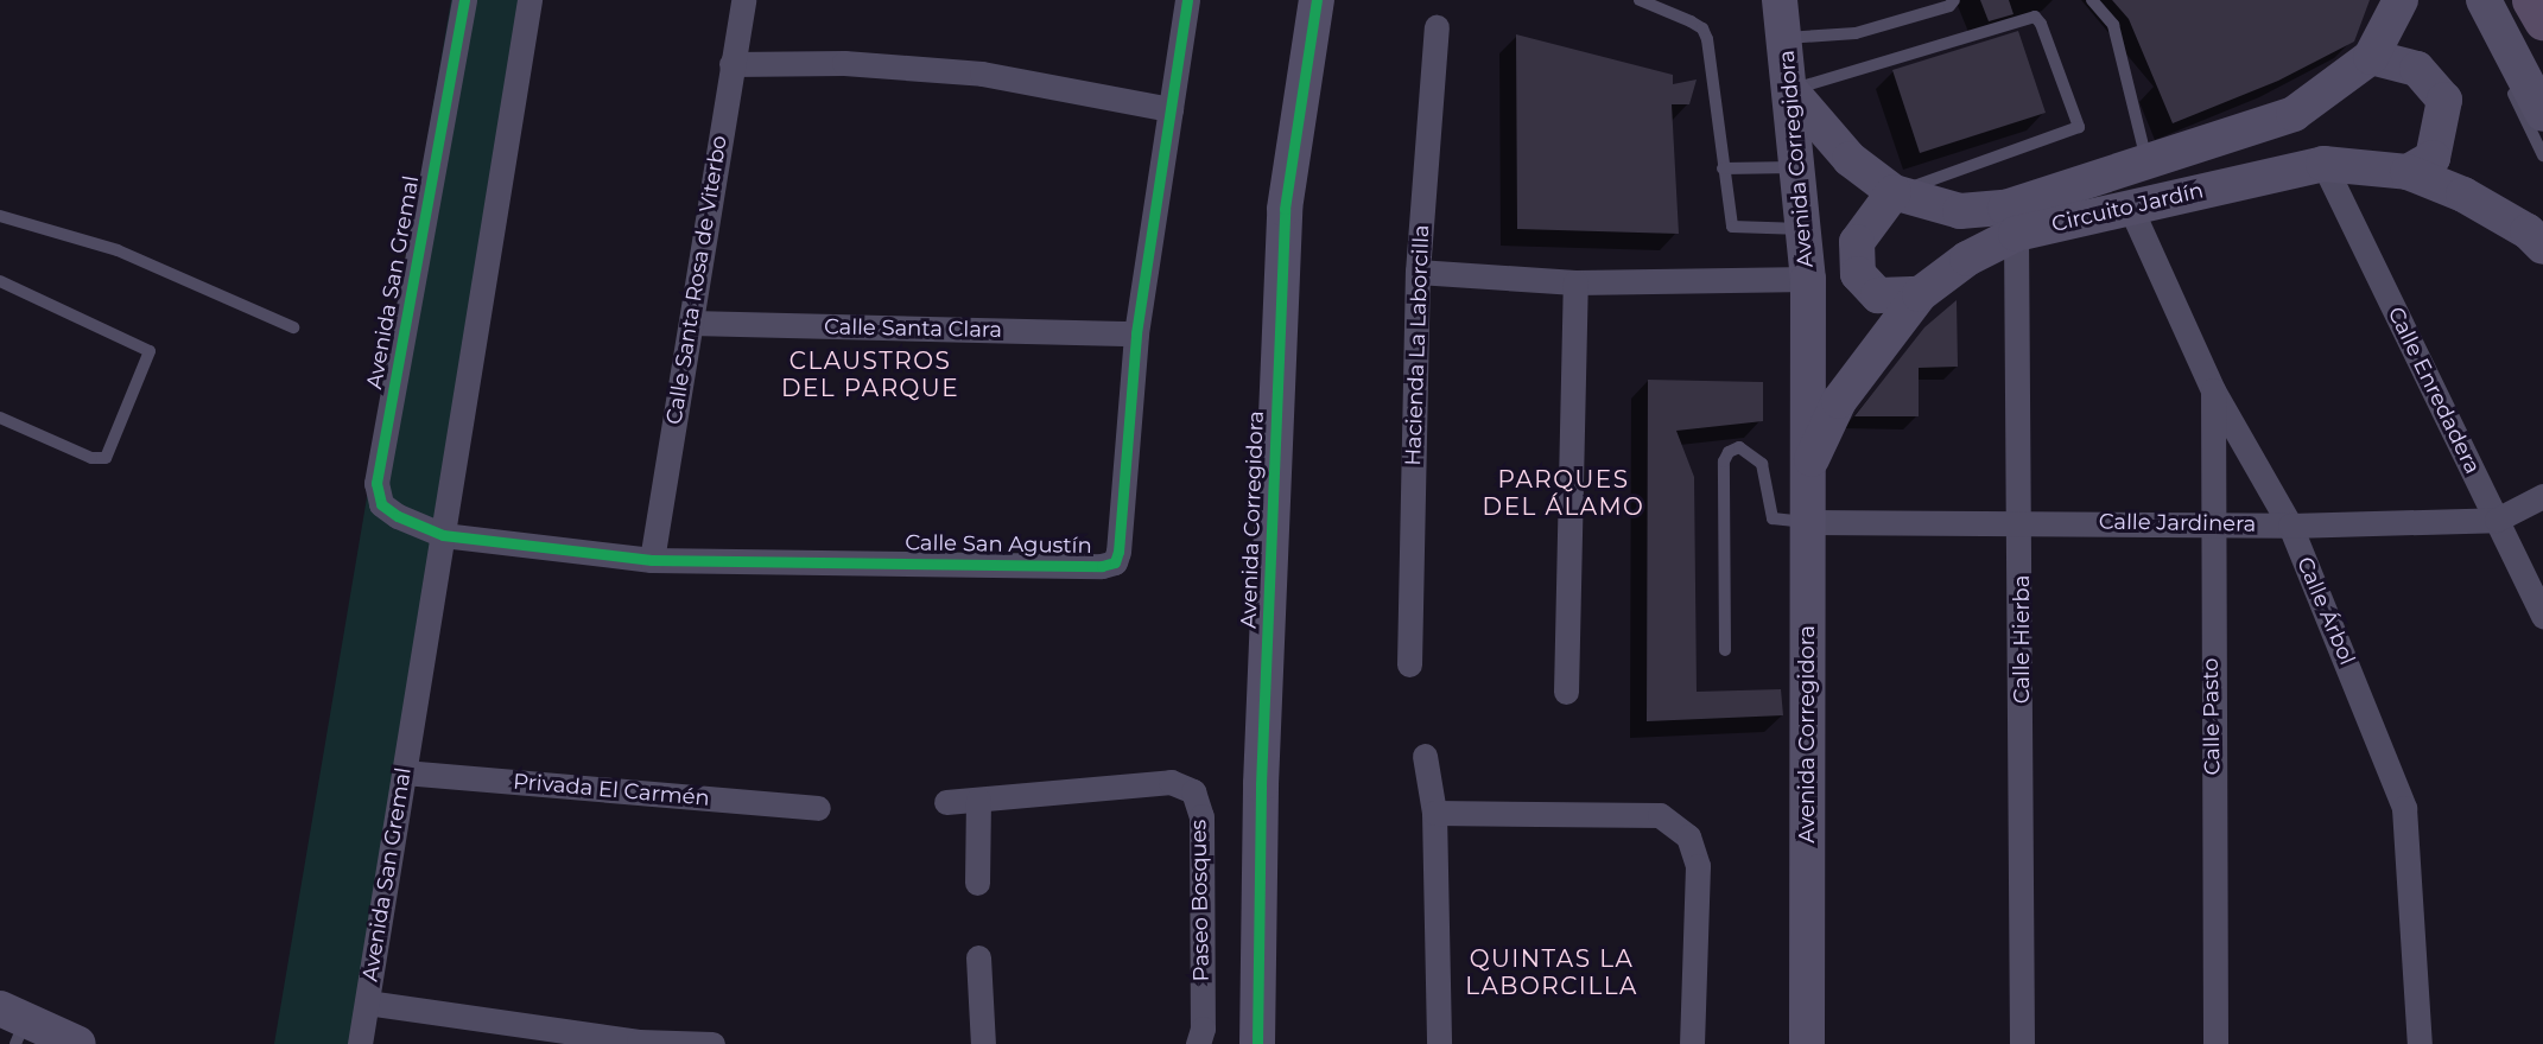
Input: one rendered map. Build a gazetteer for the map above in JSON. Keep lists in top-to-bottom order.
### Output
{
  "streets": {
    "main road": ["Avenida Corregidora", "Circuito Jardín"],
    "street": [
      "Calle Santa Rosa de Viterbo",
      "Avenida San Gremal",
      "Calle Santa Clara",
      "Hacienda La Laborcilla",
      "Calle Enredadera",
      "Calle Jardinera",
      "Calle San Agustín",
      "Calle Árbol",
      "Calle Hierba",
      "Calle Pasto",
      "Privada El Carmén",
      "Paseo Bosques"
    ]
  },
  "crossings": [
    ["Avenida Corregidora", "Circuito Jardín"],
    ["Avenida Corregidora", "Calle Jardinera"],
    ["Circuito Jardín", "Calle Enredadera"],
    ["Circuito Jardín", "Calle Árbol"],
    ["Circuito Jardín", "Calle Hierba"],
    ["Calle Santa Rosa de Viterbo", "Calle Santa Clara"],
    ["Calle Santa Rosa de Viterbo", "Calle San Agustín"],
    ["Avenida San Gremal", "Calle San Agustín"],
    ["Avenida San Gremal", "Privada El Carmén"],
    ["Calle Santa Clara", "Calle San Agustín"],
    ["Calle Enredadera", "Calle Jardinera"],
    ["Calle Jardinera", "Calle Árbol"],
    ["Calle Jardinera", "Calle Hierba"],
    ["Calle Jardinera", "Calle Pasto"],
    ["Calle Árbol", "Calle Pasto"]
  ],
  "districts": ["CLAUSTROS DEL PARQUE", "PARQUES DEL ÁLAMO", "QUINTAS LA LABORCILLA"]
}
